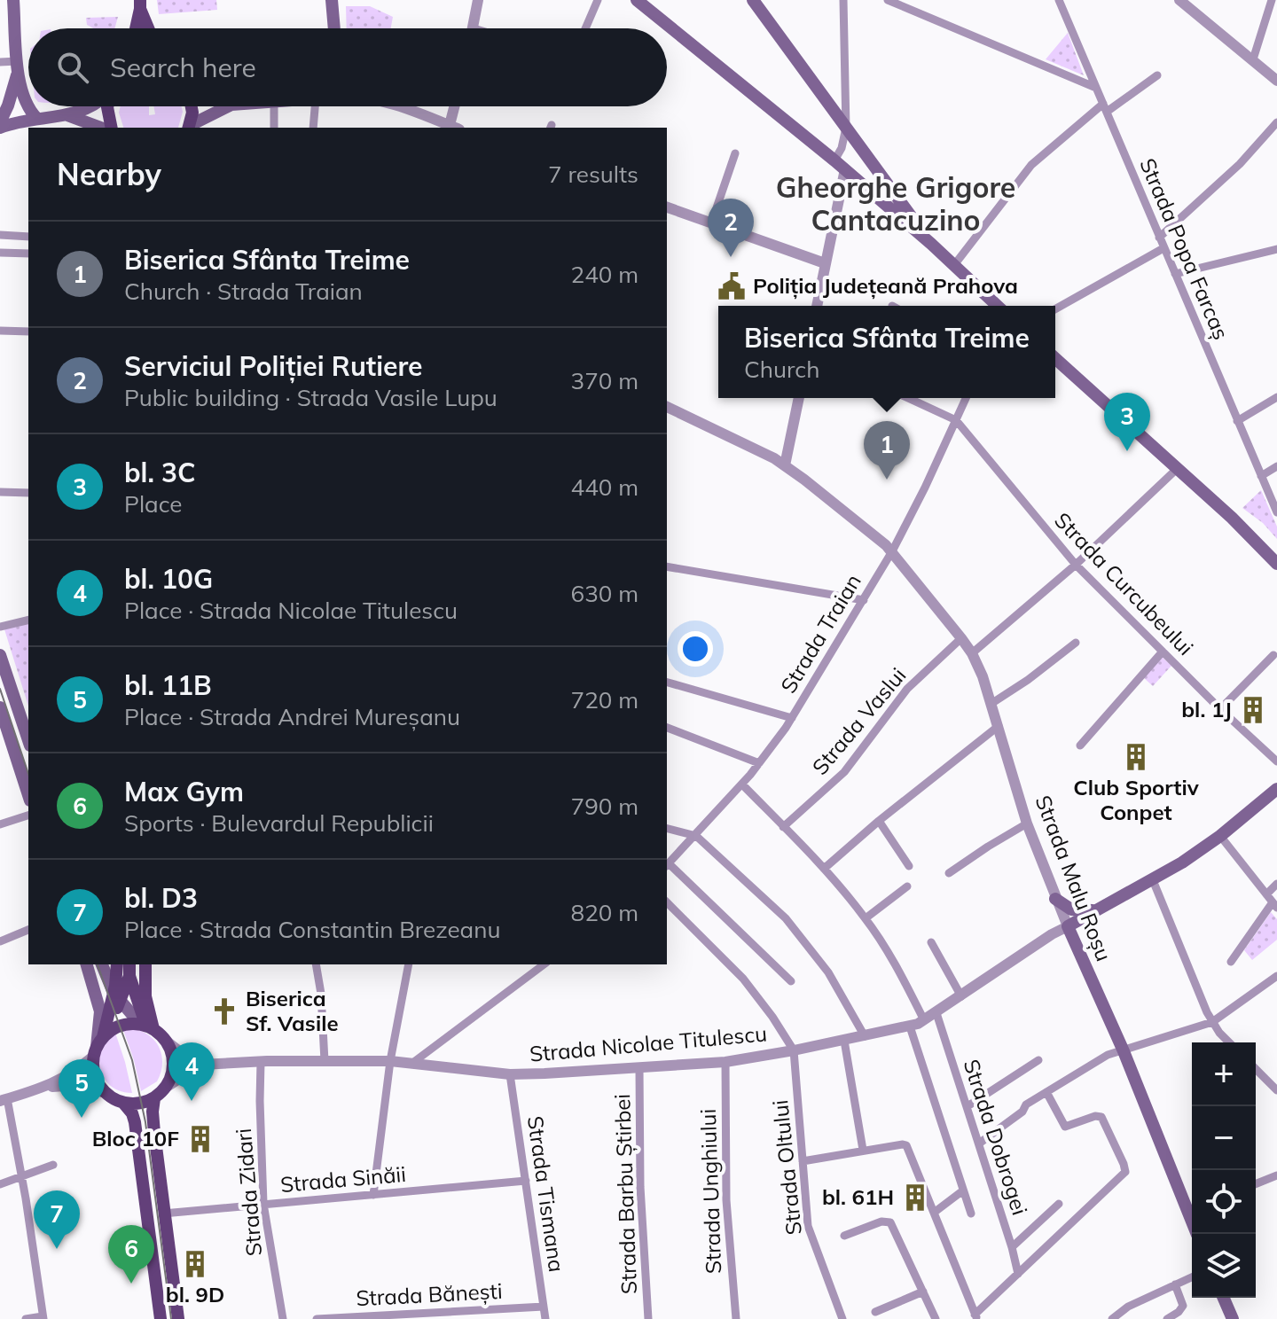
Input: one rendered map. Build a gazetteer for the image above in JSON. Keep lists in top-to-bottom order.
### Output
{
  "streets": {
    "main road": ["Strada Malu Roșu"],
    "street": [
      "Strada Popa Farcaș",
      "Strada Curcubeului",
      "Strada Traian",
      "Strada Vaslui",
      "Strada Nicolae Titulescu",
      "Strada Dobrogei",
      "Strada Oltului",
      "Strada Sinăii",
      "Strada Unghiului",
      "Strada Zidari",
      "Strada Tismana",
      "Strada Barbu Știrbei",
      "Strada Bănești"
    ]
  },
  "crossings": [
    ["Strada Curcubeului", "Strada Traian"],
    ["Strada Traian", "Strada Malu Roșu"],
    ["Strada Vaslui", "Strada Malu Roșu"],
    ["Strada Malu Roșu", "Strada Nicolae Titulescu"],
    ["Strada Nicolae Titulescu", "Strada Dobrogei"],
    ["Strada Nicolae Titulescu", "Strada Oltului"],
    ["Strada Nicolae Titulescu", "Strada Unghiului"],
    ["Strada Nicolae Titulescu", "Strada Zidari"],
    ["Strada Nicolae Titulescu", "Strada Tismana"],
    ["Strada Nicolae Titulescu", "Strada Barbu Știrbei"],
    ["Strada Sinăii", "Strada Zidari"],
    ["Strada Sinăii", "Strada Tismana"],
    ["Strada Tismana", "Strada Bănești"]
  ],
  "districts": ["Gheorghe Grigore Cantacuzino"],
  "places": {
    "public building": ["Poliția Județeană Prahova"],
    "building": [
      "bl. 1J",
      "Club Sportiv Conpet",
      "Bloc 10F",
      "bl. 61H",
      "bl. 9D"
    ],
    "church": ["Biserica Sf. Vasile"]
  },
  "page": {
    "search": "Search here",
    "heading": ["Nearby", "7 results"],
    "pins": [
      "2",
      "3",
      "1",
      "4",
      "5",
      "7",
      "6"
    ],
    "list": [
      {
        "mark": "1",
        "name": "Biserica Sfânta Treime",
        "note": "Church · Strada Traian",
        "value": "240 m"
      },
      {
        "mark": "2",
        "name": "Serviciul Poliției Rutiere",
        "note": "Public building · Strada Vasile Lupu",
        "value": "370 m"
      },
      {
        "mark": "3",
        "name": "bl. 3C",
        "note": "Place",
        "value": "440 m"
      },
      {
        "mark": "4",
        "name": "bl. 10G",
        "note": "Place · Strada Nicolae Titulescu",
        "value": "630 m"
      },
      {
        "mark": "5",
        "name": "bl. 11B",
        "note": "Place · Strada Andrei Mureșanu",
        "value": "720 m"
      },
      {
        "mark": "6",
        "name": "Max Gym",
        "note": "Sports · Bulevardul Republicii",
        "value": "790 m"
      },
      {
        "mark": "7",
        "name": "bl. D3",
        "note": "Place · Strada Constantin Brezeanu",
        "value": "820 m"
      }
    ],
    "popup": ["Biserica Sfânta Treime", "Church"],
    "map_buttons": ["+", "−"]
  }
}
